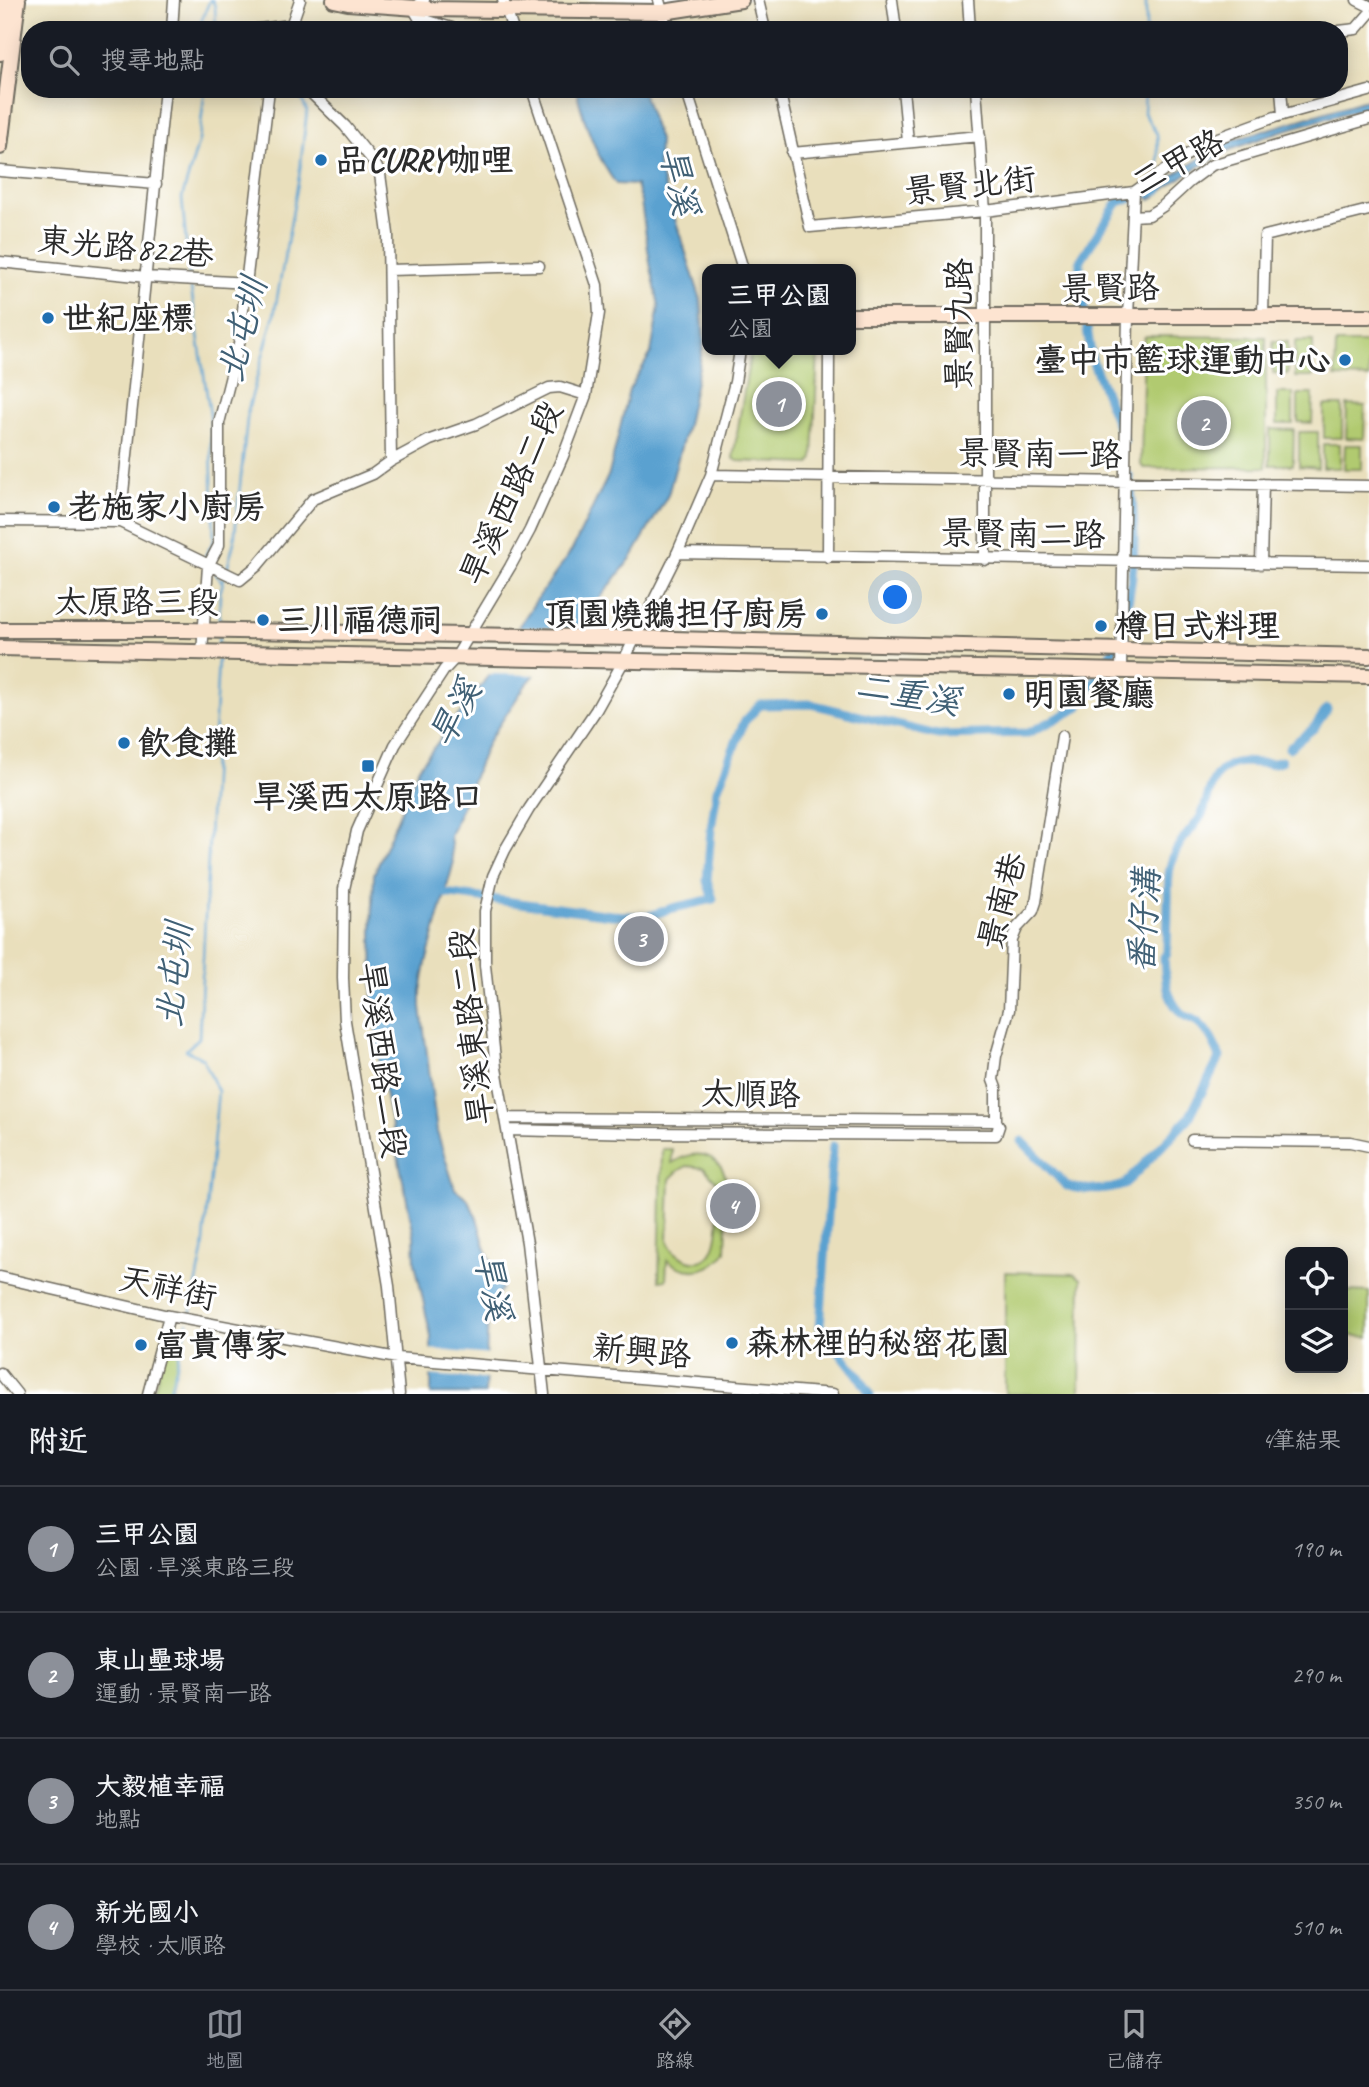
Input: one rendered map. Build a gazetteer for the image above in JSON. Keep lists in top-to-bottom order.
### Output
{
  "streets": {
    "main road": ["景賢路", "太原路三段"],
    "street": [
      "三甲路",
      "景賢北街",
      "東光路822巷",
      "景賢九路",
      "景賢南一路",
      "旱溪西路二段",
      "景賢南二路",
      "景南巷",
      "旱溪東路二段",
      "太順路",
      "天祥街",
      "新興路"
    ]
  },
  "crossings": [
    ["景賢北街", "景賢九路"],
    ["景賢路", "景賢九路"],
    ["景賢九路", "景賢南一路"],
    ["景賢九路", "景賢南二路"],
    ["景賢南一路", "旱溪東路二段"],
    ["旱溪西路二段", "太原路三段"],
    ["旱溪西路二段", "天祥街"],
    ["景賢南二路", "旱溪東路二段"],
    ["太原路三段", "旱溪東路二段"],
    ["景南巷", "太順路"],
    ["旱溪東路二段", "太順路"],
    ["旱溪東路二段", "新興路"],
    ["天祥街", "新興路"]
  ],
  "water": [
    "旱溪",
    "北屯圳",
    "二重溪",
    "番仔溝"
  ],
  "places": {
    "other": [
      "品CURRY咖哩",
      "世紀座標",
      "臺中市籃球運動中心",
      "老施家小廚房",
      "頂園燒鵝担仔廚房",
      "三川福德祠",
      "樽日式料理",
      "明園餐廳",
      "飲食攤",
      "森林裡的秘密花園",
      "富貴傳家"
    ],
    "transit": ["旱溪西太原路口"]
  },
  "page": {
    "search": "搜尋地點",
    "popup": ["三甲公園", "公園"],
    "pins": [
      "1",
      "2",
      "3",
      "4"
    ],
    "heading": ["附近", "4筆結果"],
    "list": [
      {
        "mark": "1",
        "name": "三甲公園",
        "note": "公園 · 旱溪東路三段",
        "value": "190 m"
      },
      {
        "mark": "2",
        "name": "東山壘球場",
        "note": "運動 · 景賢南一路",
        "value": "290 m"
      },
      {
        "mark": "3",
        "name": "大毅植幸福",
        "note": "地點",
        "value": "350 m"
      },
      {
        "mark": "4",
        "name": "新光國小",
        "note": "學校 · 太順路",
        "value": "510 m"
      }
    ],
    "nav": ["地圖", "路線", "已儲存"]
  }
}
